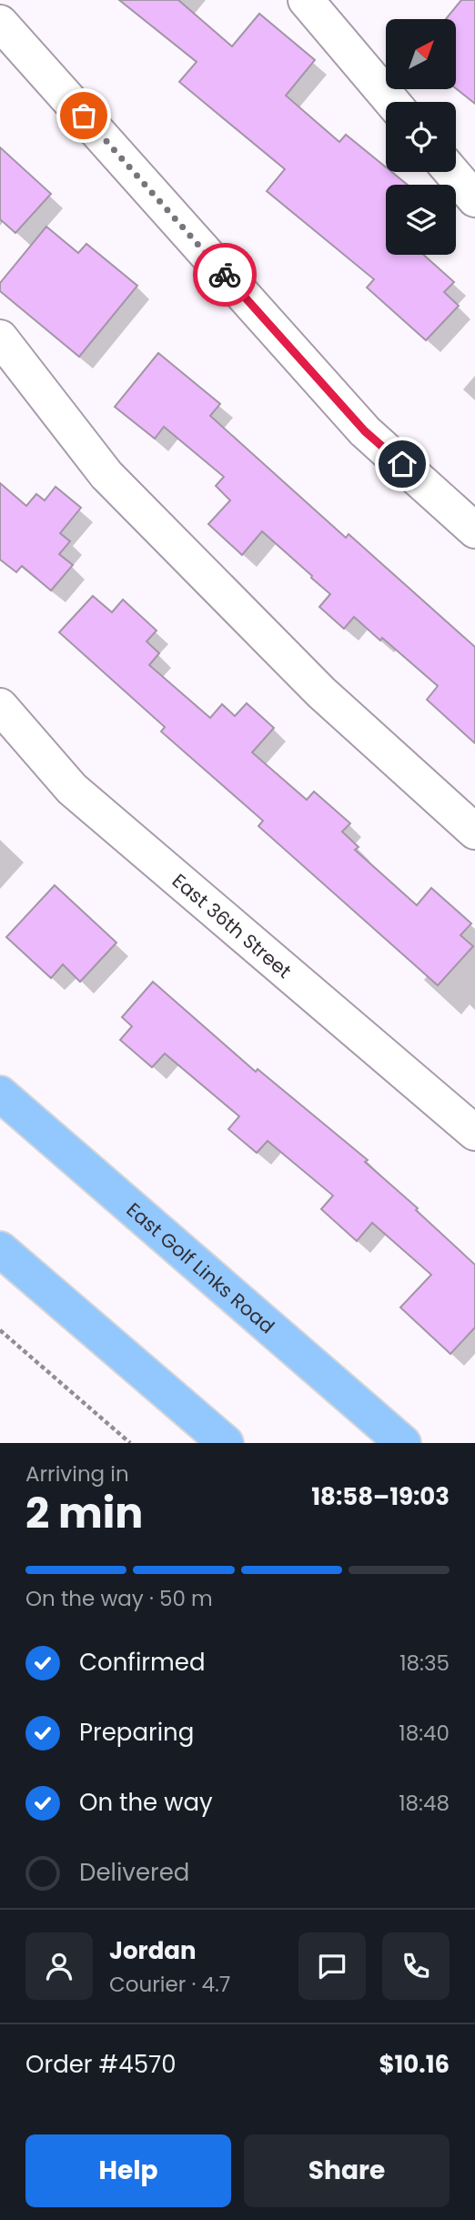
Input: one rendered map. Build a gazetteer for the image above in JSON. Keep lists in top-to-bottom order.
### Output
{
  "streets": {
    "main road": ["East Golf Links Road"],
    "street": ["East 36th Street"]
  },
  "north": "top right",
  "page": {
    "heading": ["2 min", "Arriving in", "18:58–19:03"],
    "panel": [
      "Jordan",
      "Courier · 4.7",
      "Order #4570",
      "$10.16"
    ],
    "bar": "On the way · 50 m",
    "list": [
      ["Confirmed", "18:35"],
      ["Preparing", "18:40"],
      ["On the way", "18:48"],
      "Delivered"
    ],
    "buttons": ["Help", "Share"]
  }
}
